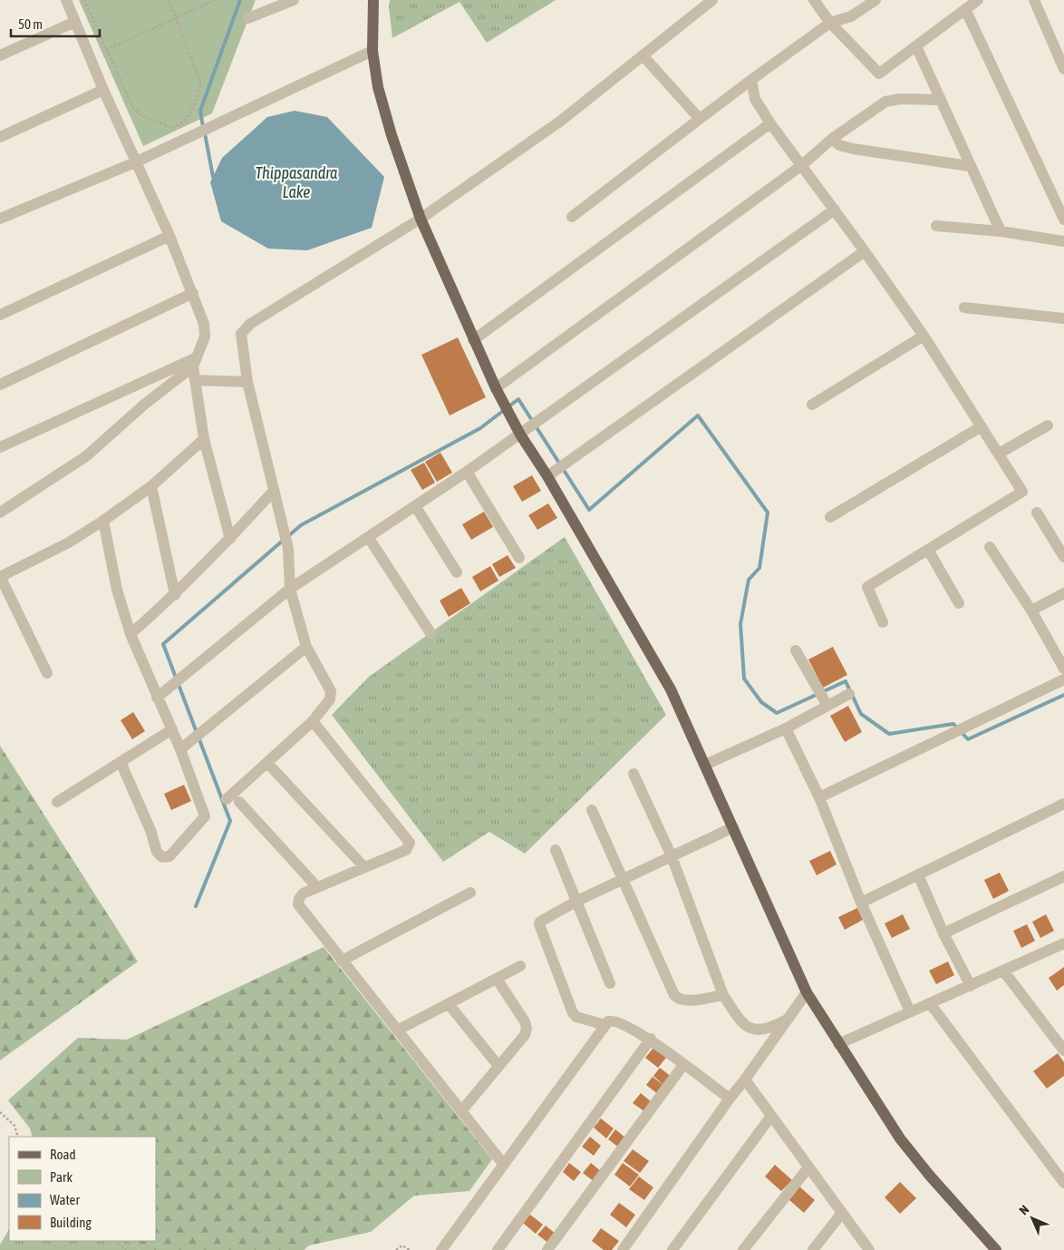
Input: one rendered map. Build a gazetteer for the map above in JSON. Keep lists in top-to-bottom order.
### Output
{
  "water": ["Thippasandra Lake"],
  "legend": [
    "Road",
    "Park",
    "Water",
    "Building"
  ],
  "scale_bar": "50 m",
  "north": "top left"
}
